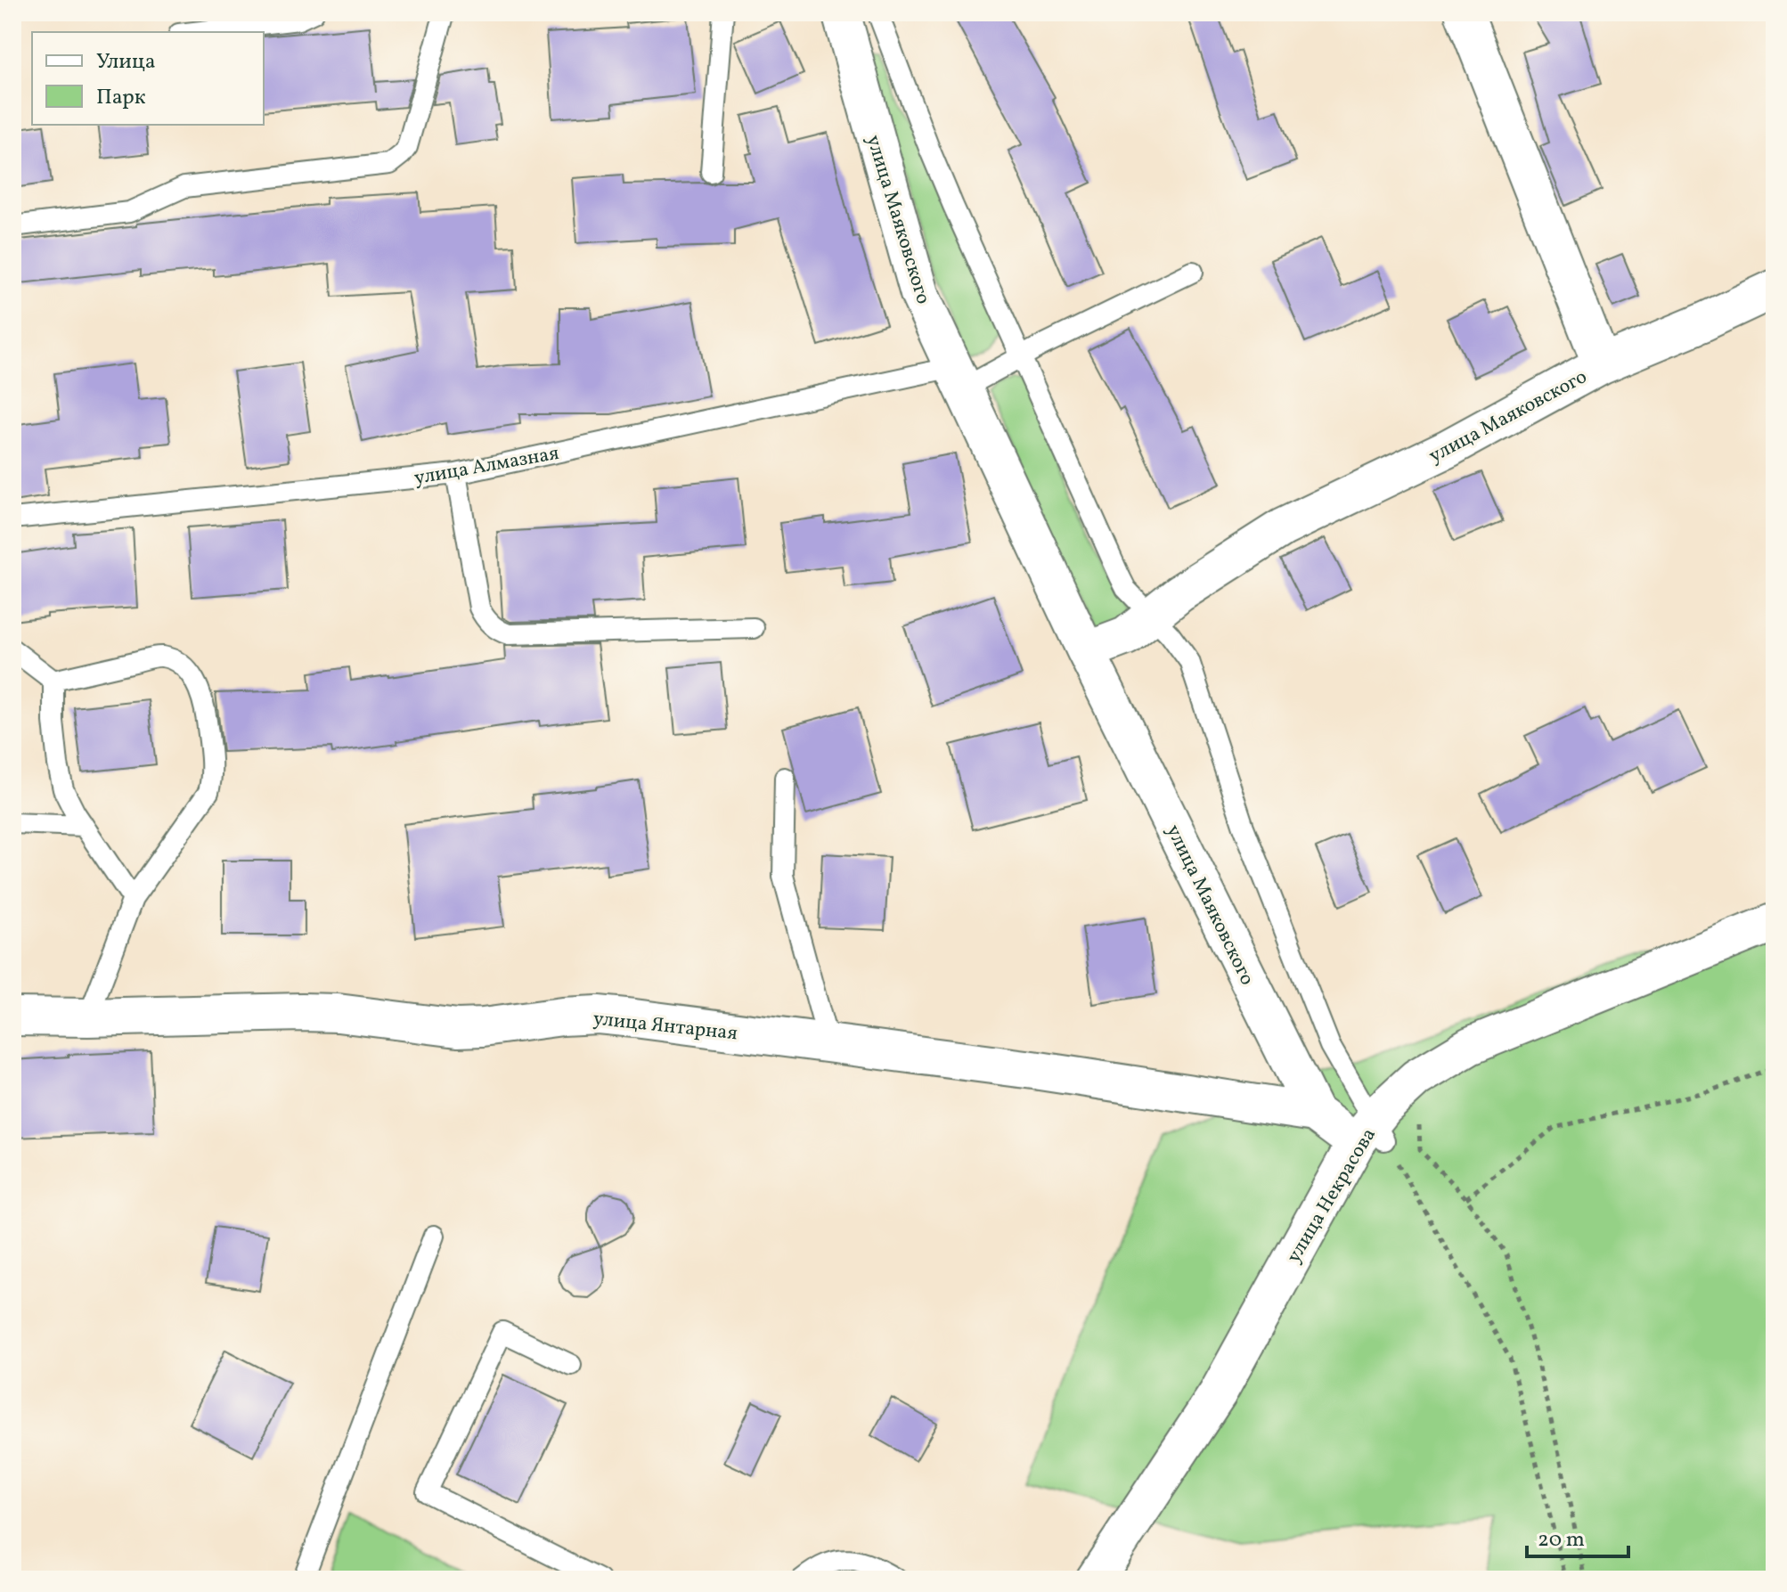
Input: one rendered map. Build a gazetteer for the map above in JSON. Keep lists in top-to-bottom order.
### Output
{
  "streets": {
    "street": ["улица Маяковского", "улица Янтарная", "улица Некрасова"],
    "lane": ["улица Алмазная"]
  },
  "crossings": [
    ["улица Маяковского", "улица Алмазная"],
    ["улица Маяковского", "улица Янтарная"],
    ["улица Маяковского", "улица Некрасова"]
  ],
  "legend": ["Улица", "Парк"],
  "scale_bar": "20 m"
}
